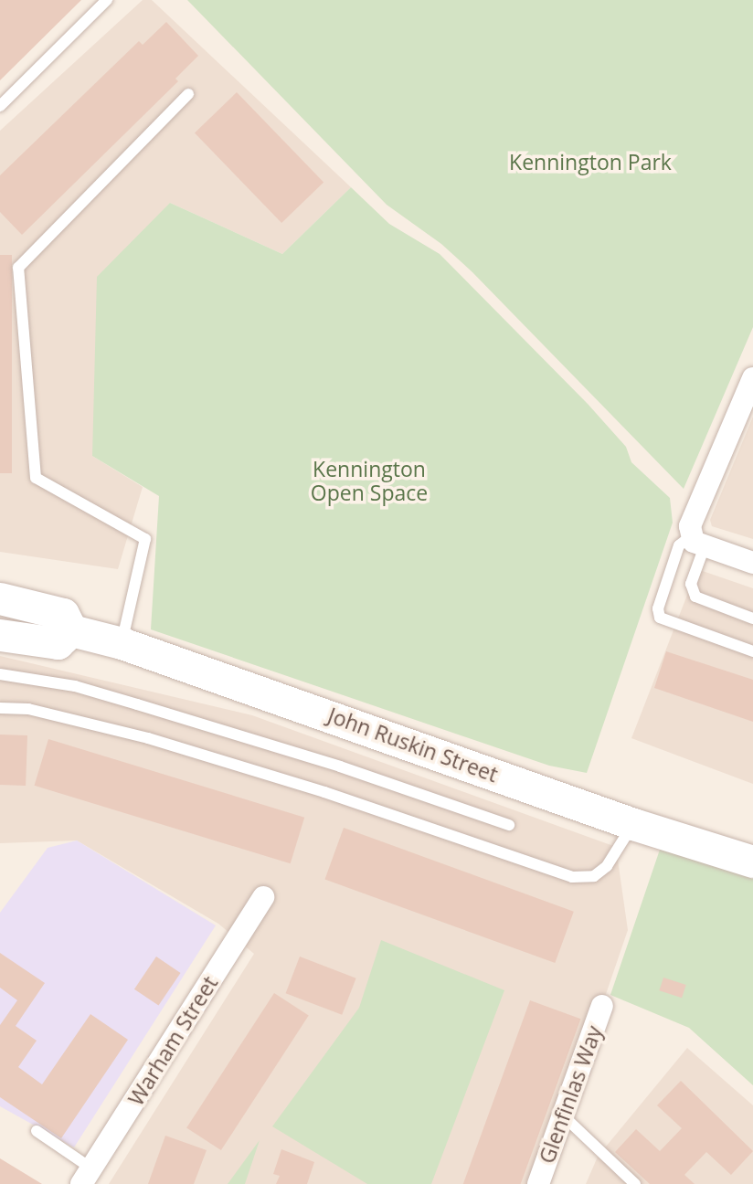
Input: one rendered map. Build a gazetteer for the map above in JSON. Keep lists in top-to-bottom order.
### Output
{
  "streets": {
    "street": ["John Ruskin Street", "Warham Street", "Glenfinlas Way"]
  },
  "parks": ["Kennington Park", "Kennington Open Space"]
}
